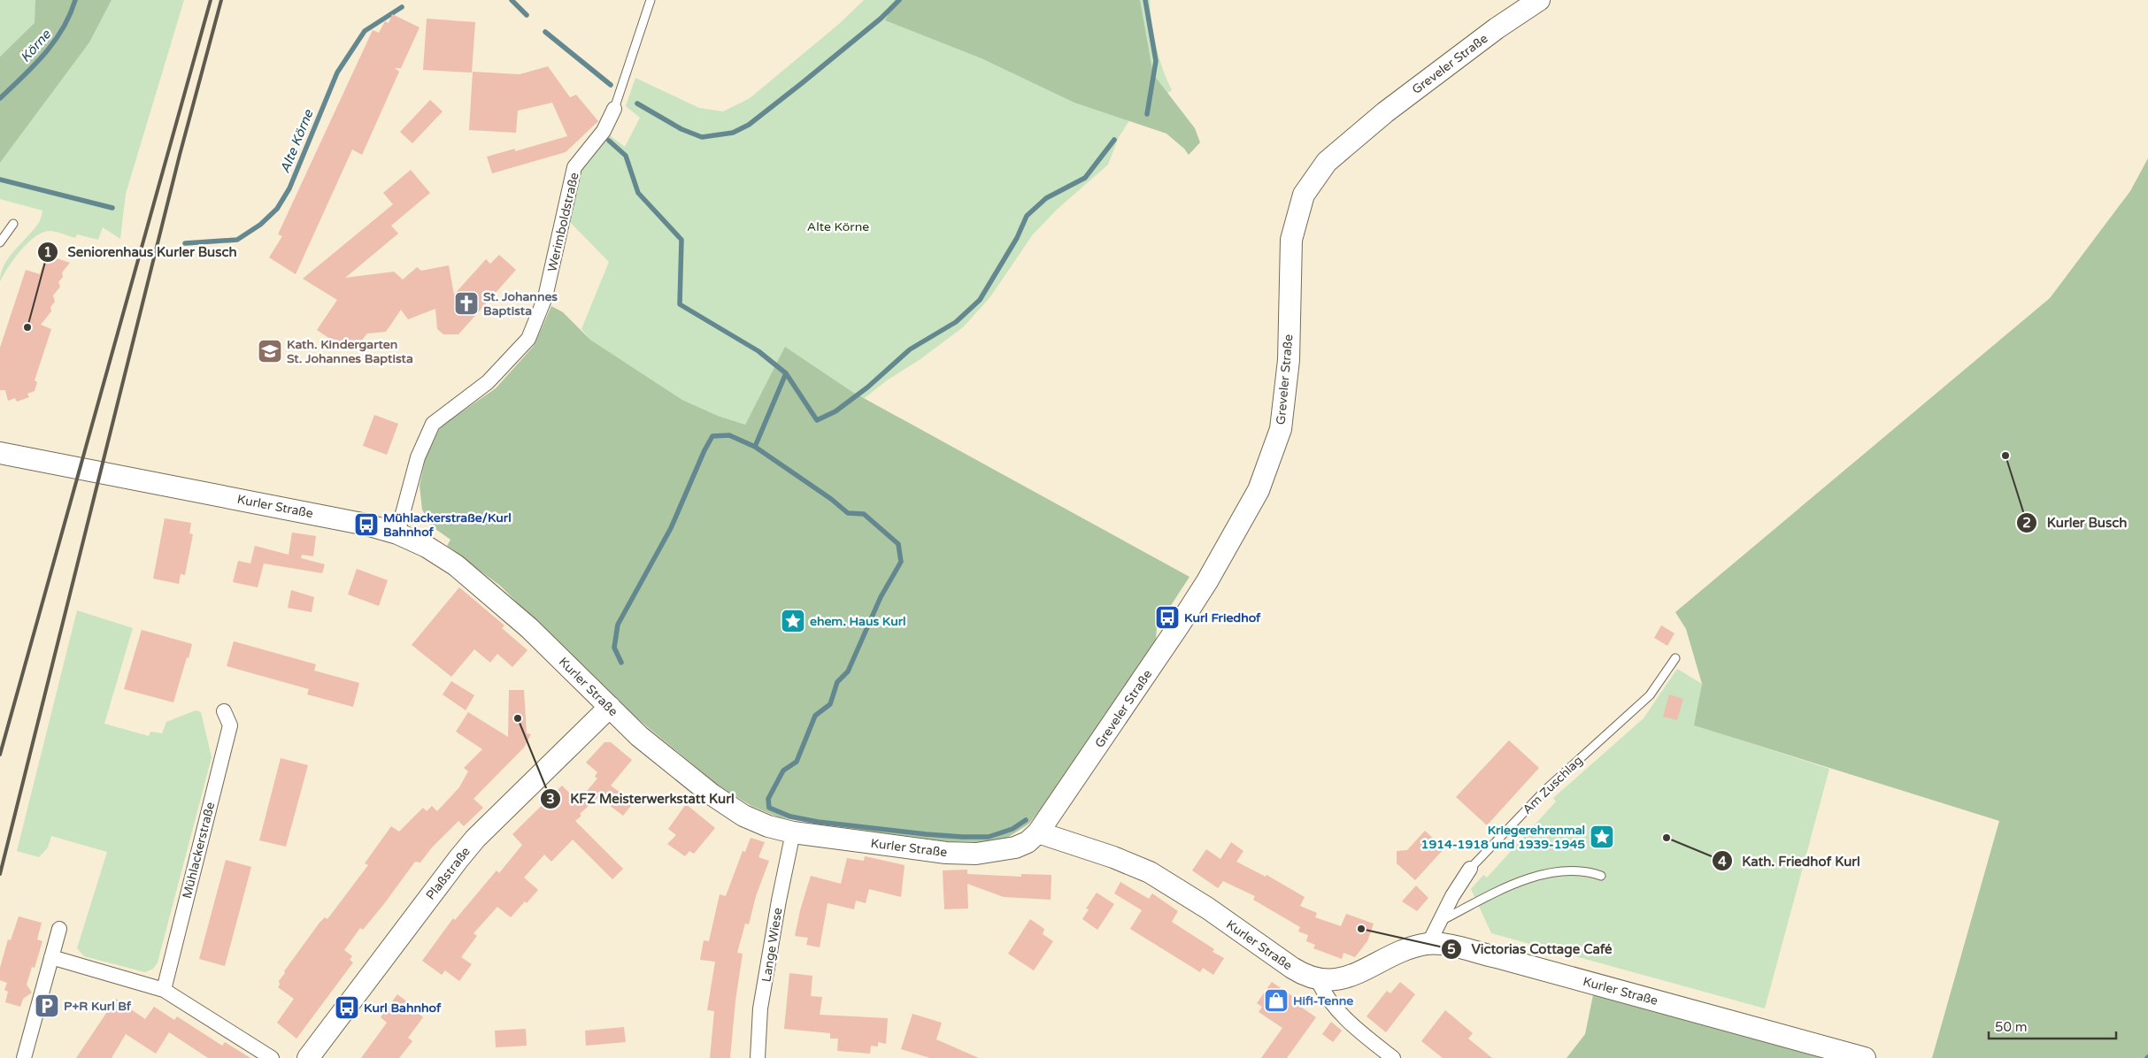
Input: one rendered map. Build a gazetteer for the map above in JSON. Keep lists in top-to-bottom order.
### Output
{
  "streets": {
    "main road": ["Greveler Straße", "Kurler Straße", "Plaßstraße"],
    "street": [
      "Werimboldstraße",
      "Am Zuschlag",
      "Mühlackerstraße",
      "Lange Wiese"
    ]
  },
  "crossings": [
    ["Greveler Straße", "Kurler Straße"],
    ["Werimboldstraße", "Kurler Straße"],
    ["Kurler Straße", "Am Zuschlag"],
    ["Kurler Straße", "Plaßstraße"],
    ["Kurler Straße", "Lange Wiese"]
  ],
  "water": ["Körne", "Alte Körne"],
  "parks": ["Alte Körne"],
  "places": {
    "church": ["St. Johannes Baptista"],
    "other": [
      "Seniorenhaus Kurler Busch",
      "Kurler Busch",
      "KFZ Meisterwerkstatt Kurl",
      "Kath. Friedhof Kurl",
      "Victorias Cottage Café"
    ],
    "school or university": ["Kath. Kindergarten St. Johannes Baptista"],
    "bus stop": ["Mühlackerstraße/Kurl Bahnhof", "Kurl Friedhof", "Kurl Bahnhof"],
    "place": ["ehem. Haus Kurl", "Kriegerehrenmal 1914-1918 und 1939-1945"],
    "shop": ["Hifi-Tenne"],
    "parking": ["P+R Kurl Bf"]
  },
  "scale_bar": "50 m"
}
